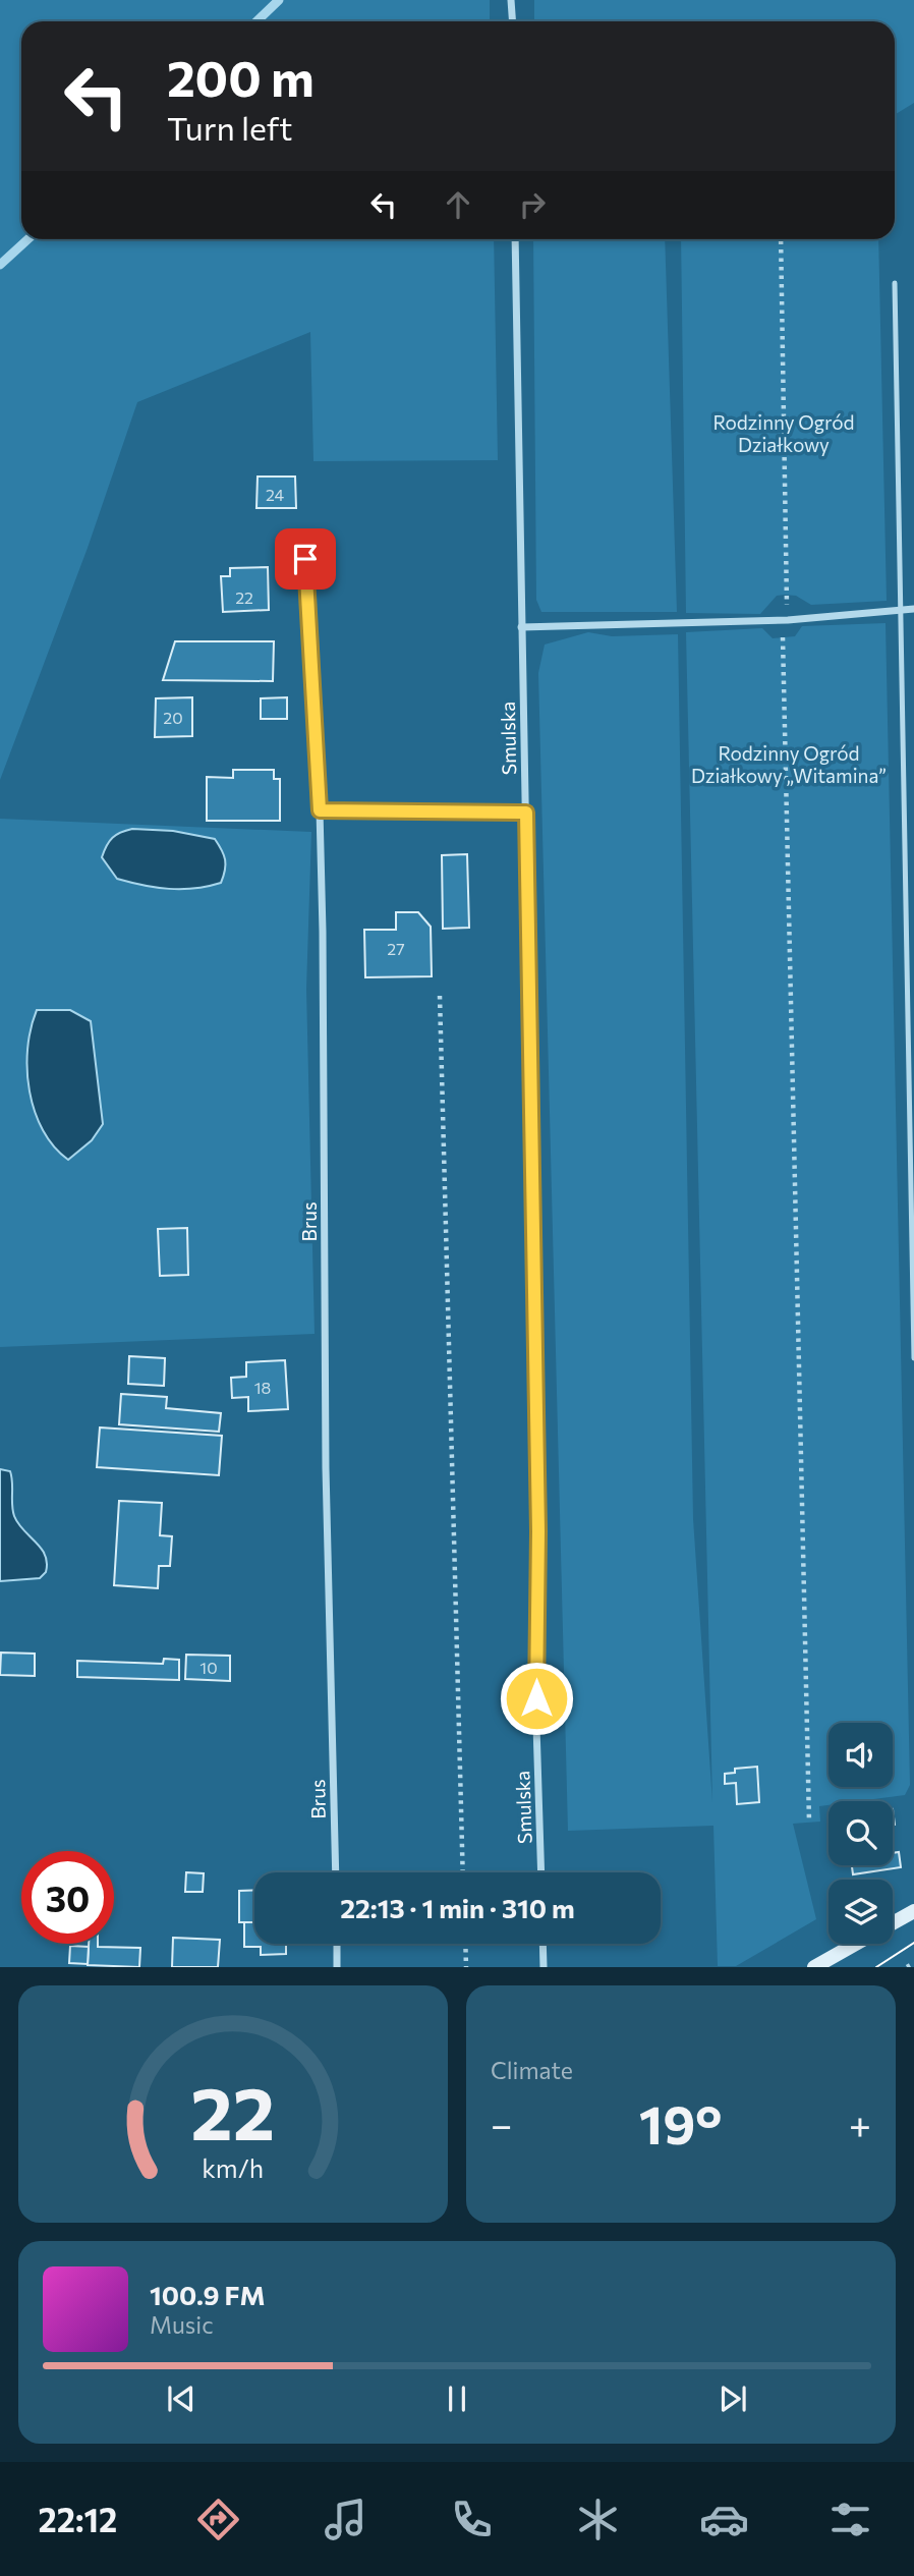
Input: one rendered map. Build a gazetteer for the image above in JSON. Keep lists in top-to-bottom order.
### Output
{
  "streets": {
    "street": ["Smulska", "Brus"]
  },
  "parks": ["Rodzinny Ogród Działkowy", "Rodzinny Ogród Działkowy „Witamina”"],
  "house_numbers": [
    "24",
    "22",
    "20",
    "27",
    "18",
    "10"
  ],
  "page": {
    "turn": ["200 m", "Turn left"],
    "limit": "30",
    "trip": "22:13 · 1 min · 310 m",
    "tile": "Climate",
    "heat": ["−", "19°", "+"],
    "song": ["100.9 FM", "Music"],
    "tabs": "22:12",
    "gauge": ["22", "km/h"]
  }
}
